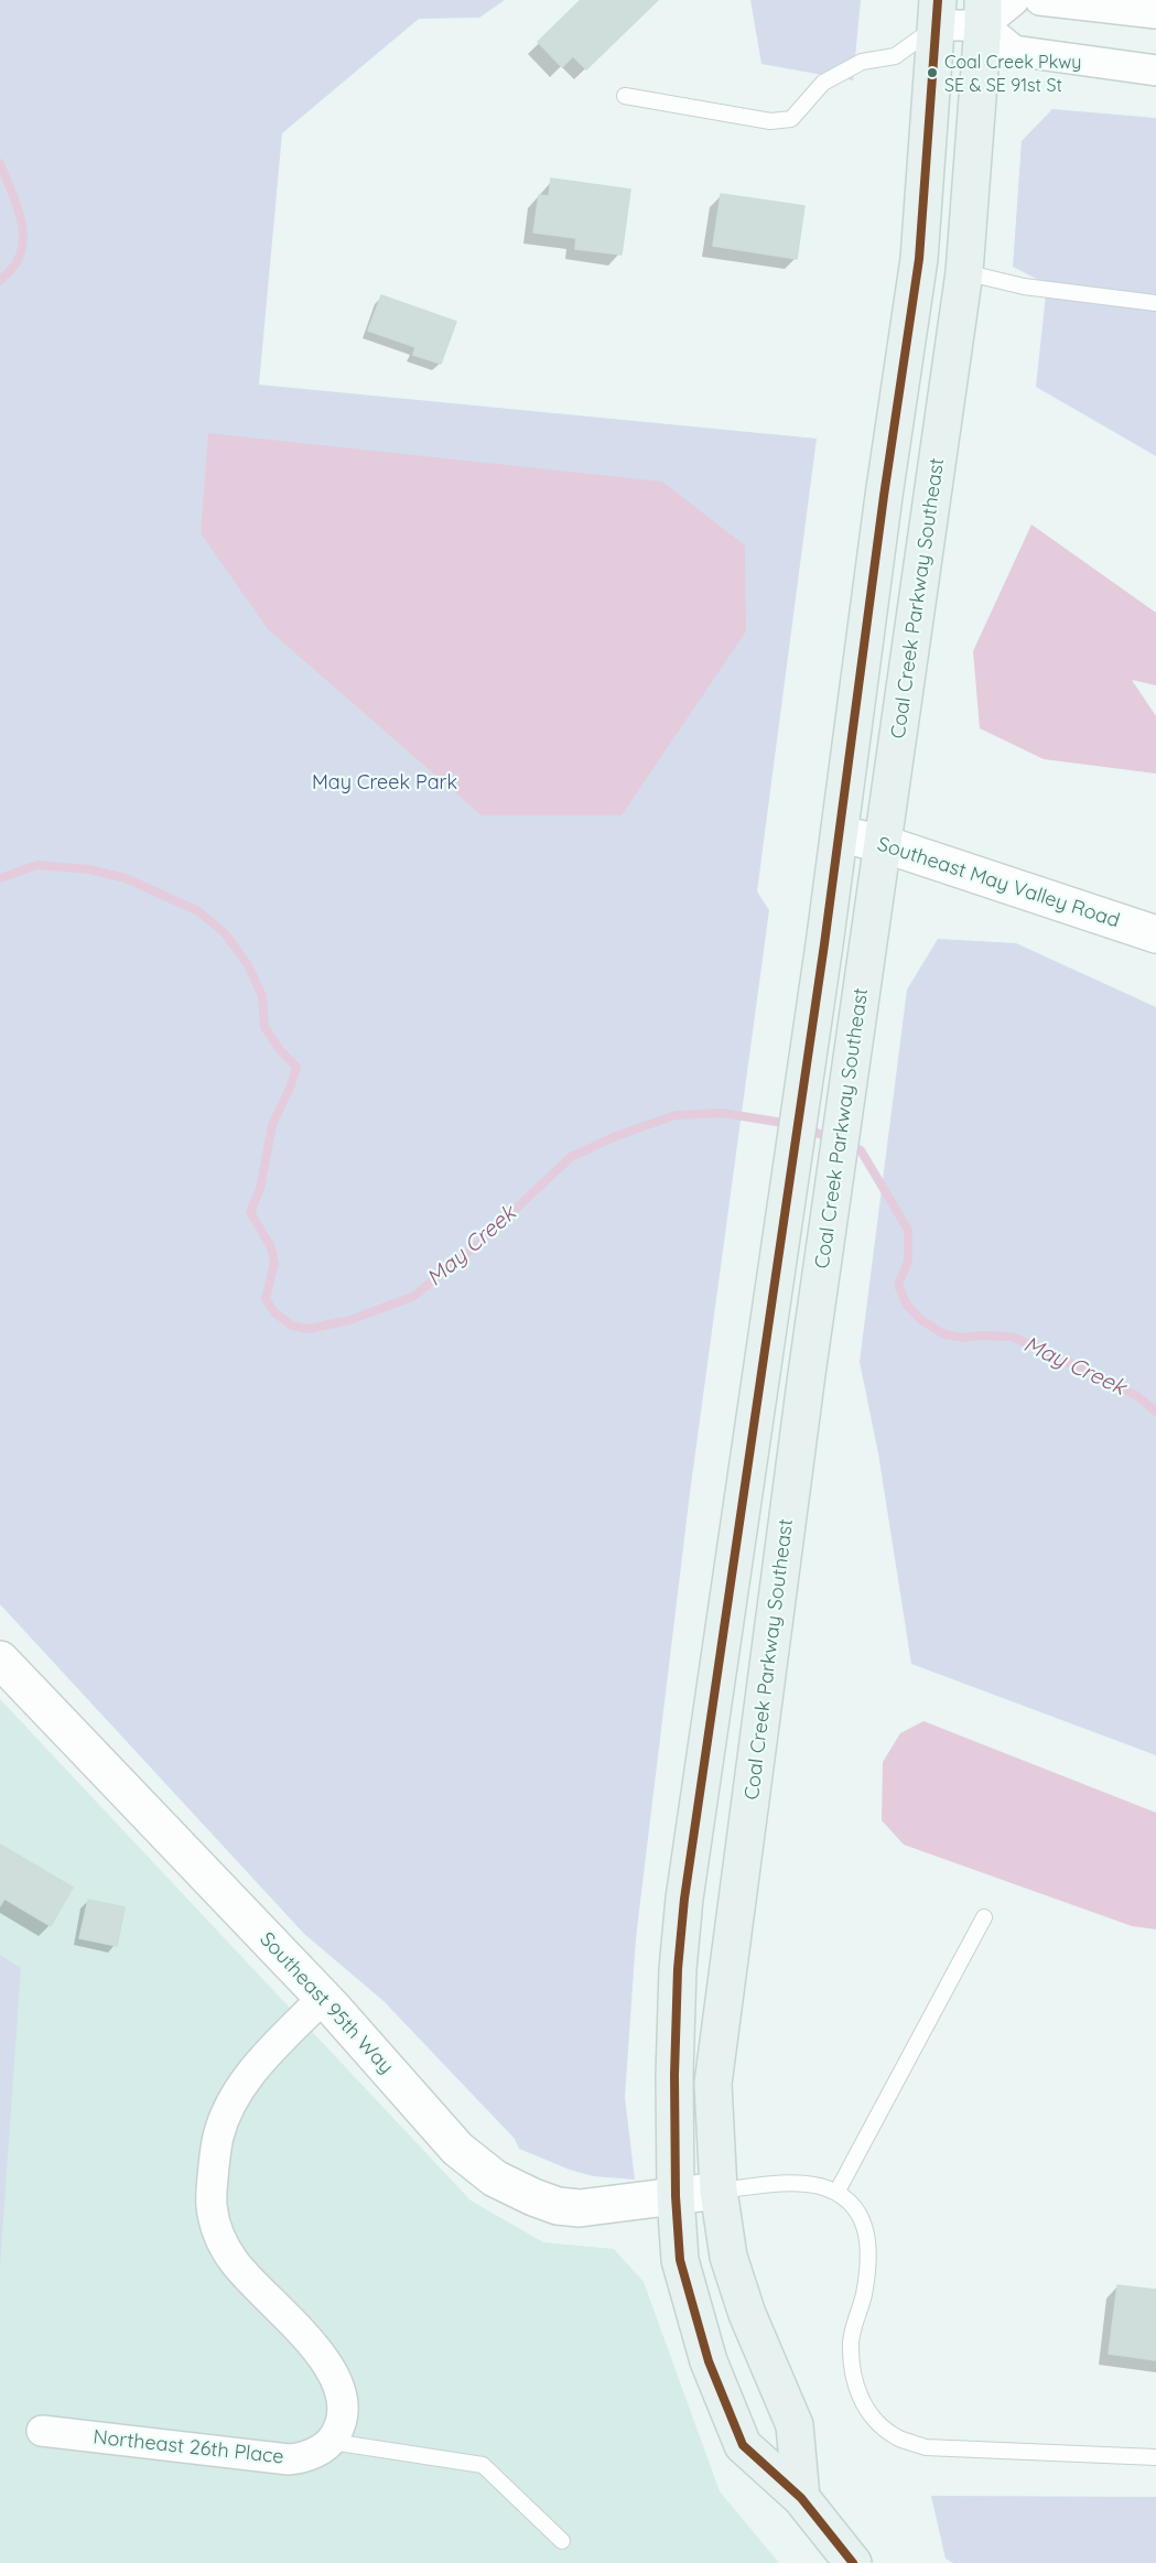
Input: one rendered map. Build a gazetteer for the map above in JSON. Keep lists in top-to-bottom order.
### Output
{
  "streets": {
    "main road": ["Coal Creek Parkway Southeast"],
    "street": ["Southeast May Valley Road", "Southeast 95th Way", "Northeast 26th Place"]
  },
  "crossings": [
    ["Coal Creek Parkway Southeast", "Southeast May Valley Road"],
    ["Coal Creek Parkway Southeast", "Southeast 95th Way"]
  ],
  "water": ["May Creek"],
  "parks": ["May Creek Park"],
  "places": ["Coal Creek Pkwy SE & SE 91st St"]
}
